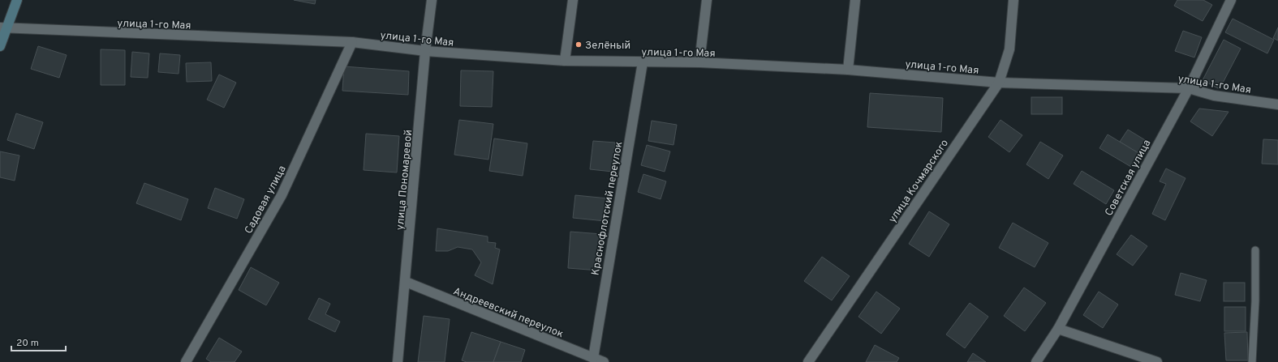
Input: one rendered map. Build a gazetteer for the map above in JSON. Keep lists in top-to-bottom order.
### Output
{
  "streets": {
    "street": [
      "улица 1-го Мая",
      "Советская улица",
      "улица Пономаревой",
      "улица Кочмарского",
      "Садовая улица",
      "Краснофлотский переулок",
      "Андреевский переулок"
    ]
  },
  "crossings": [
    ["улица 1-го Мая", "Советская улица"],
    ["улица 1-го Мая", "улица Пономаревой"],
    ["улица 1-го Мая", "улица Кочмарского"],
    ["улица 1-го Мая", "Садовая улица"],
    ["улица 1-го Мая", "Краснофлотский переулок"],
    ["улица Пономаревой", "Андреевский переулок"],
    ["Краснофлотский переулок", "Андреевский переулок"]
  ],
  "places": ["Зелёный"],
  "scale_bar": "20 m"
}
